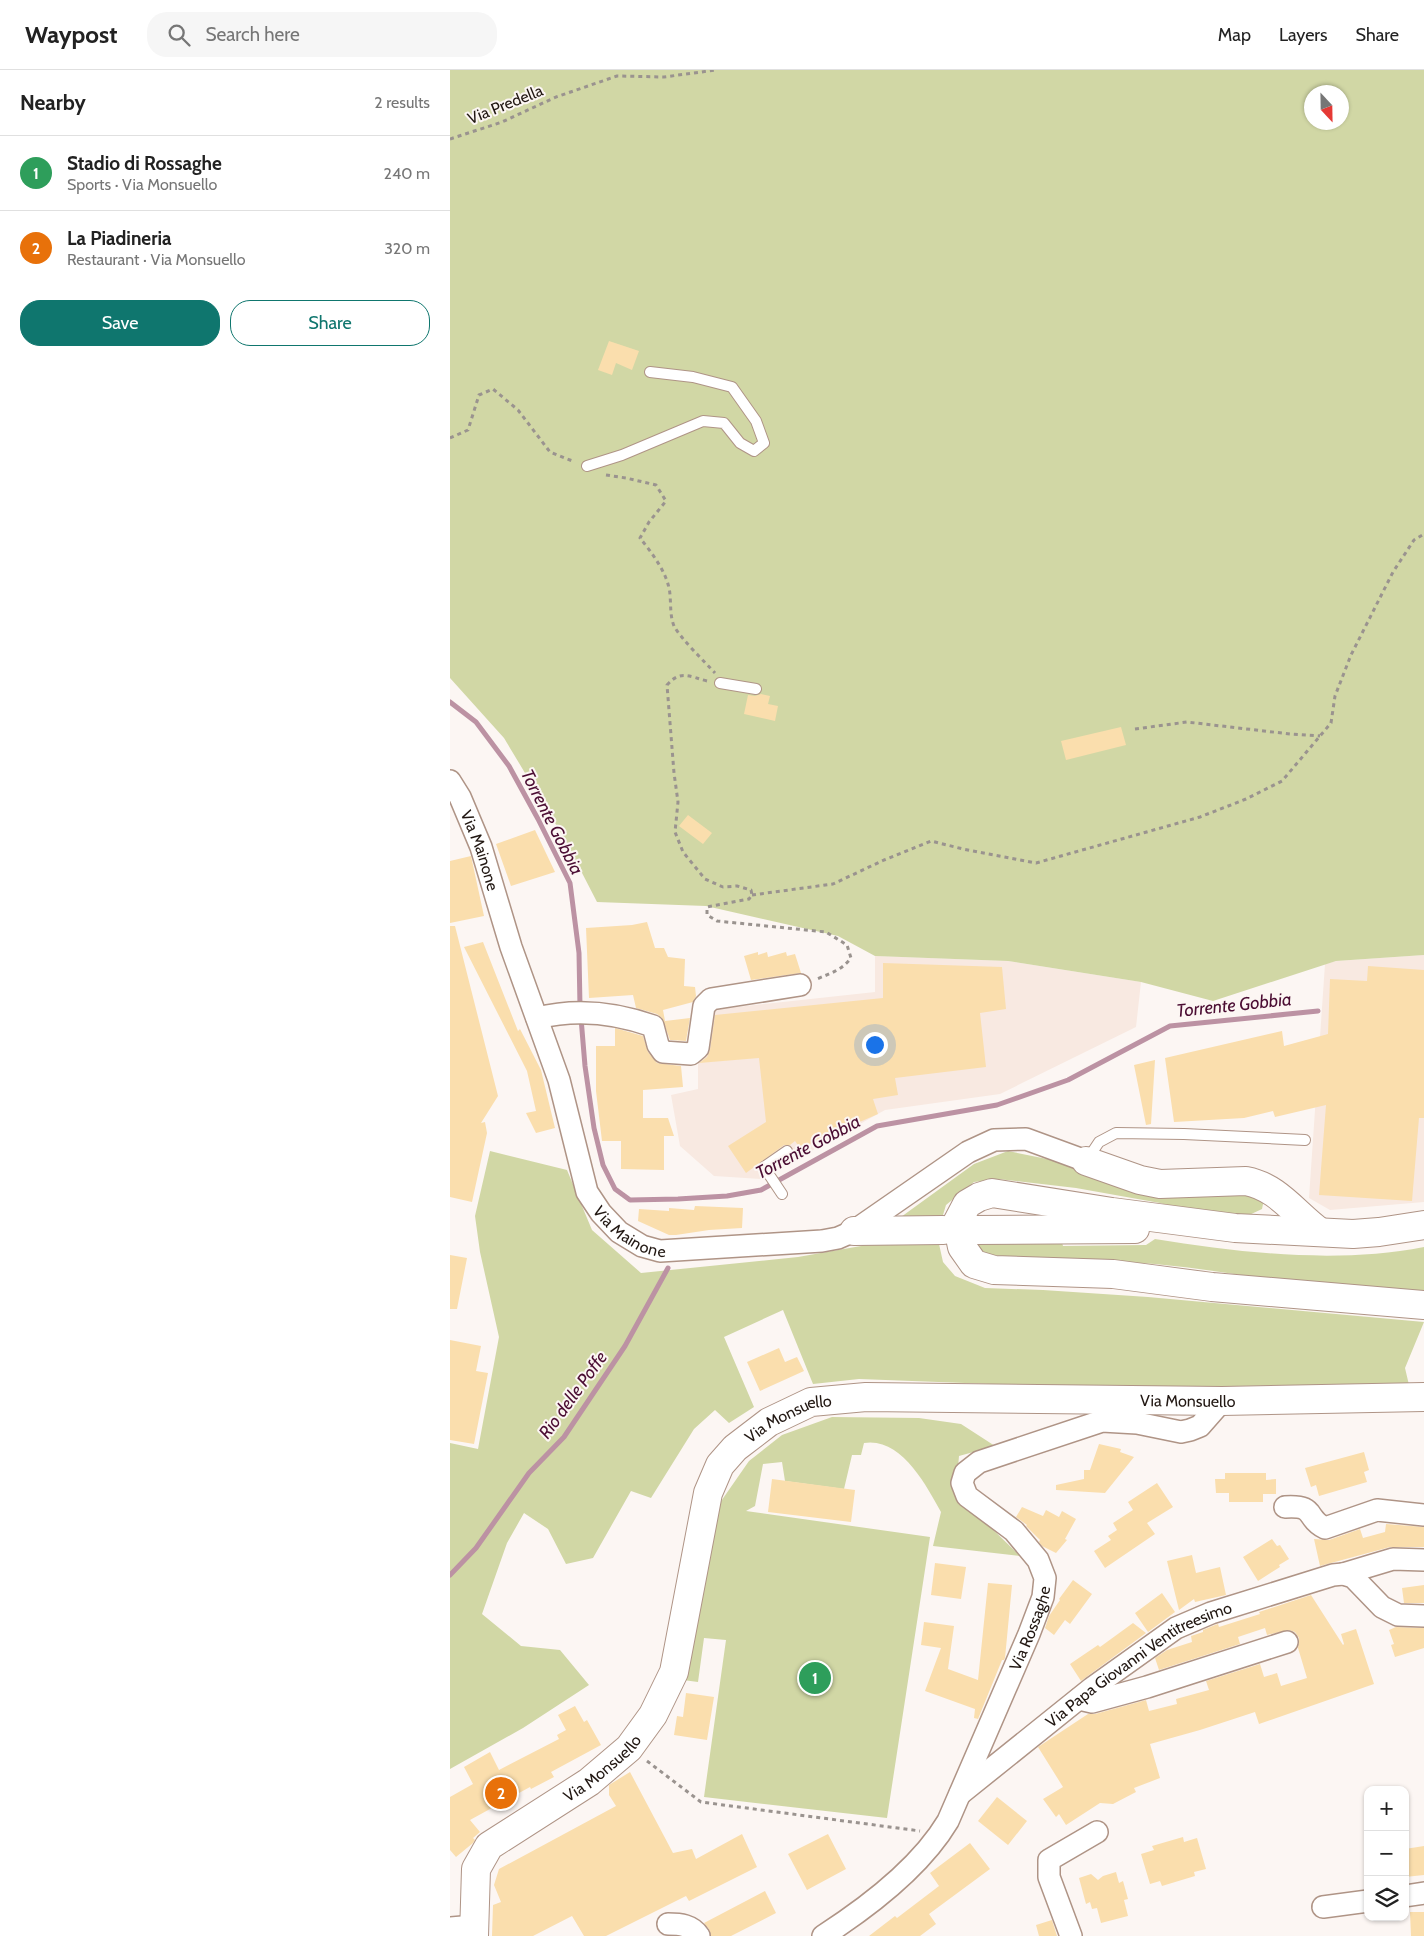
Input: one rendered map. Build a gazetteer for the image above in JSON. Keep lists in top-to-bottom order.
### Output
{
  "streets": {
    "main road": ["Via Monsuello"],
    "street": ["Via Mainone", "Via Rossaghe", "Via Papa Giovanni Ventitreesimo"],
    "path": ["Via Predella"]
  },
  "crossings": [
    ["Via Monsuello", "Via Rossaghe"],
    ["Via Rossaghe", "Via Papa Giovanni Ventitreesimo"]
  ],
  "water": ["Torrente Gobbia", "Rio delle Poffe"],
  "north": "bottom",
  "page": {
    "header": "Waypost",
    "search": "Search here",
    "nav": ["Map", "Layers", "Share"],
    "heading": ["Nearby", "2 results"],
    "list": [
      {
        "mark": "1",
        "name": "Stadio di Rossaghe",
        "note": "Sports · Via Monsuello",
        "value": "240 m"
      },
      {
        "mark": "2",
        "name": "La Piadineria",
        "note": "Restaurant · Via Monsuello",
        "value": "320 m"
      }
    ],
    "buttons": ["Save", "Share"],
    "pins": ["1", "2"],
    "map_buttons": ["+", "−"]
  }
}
